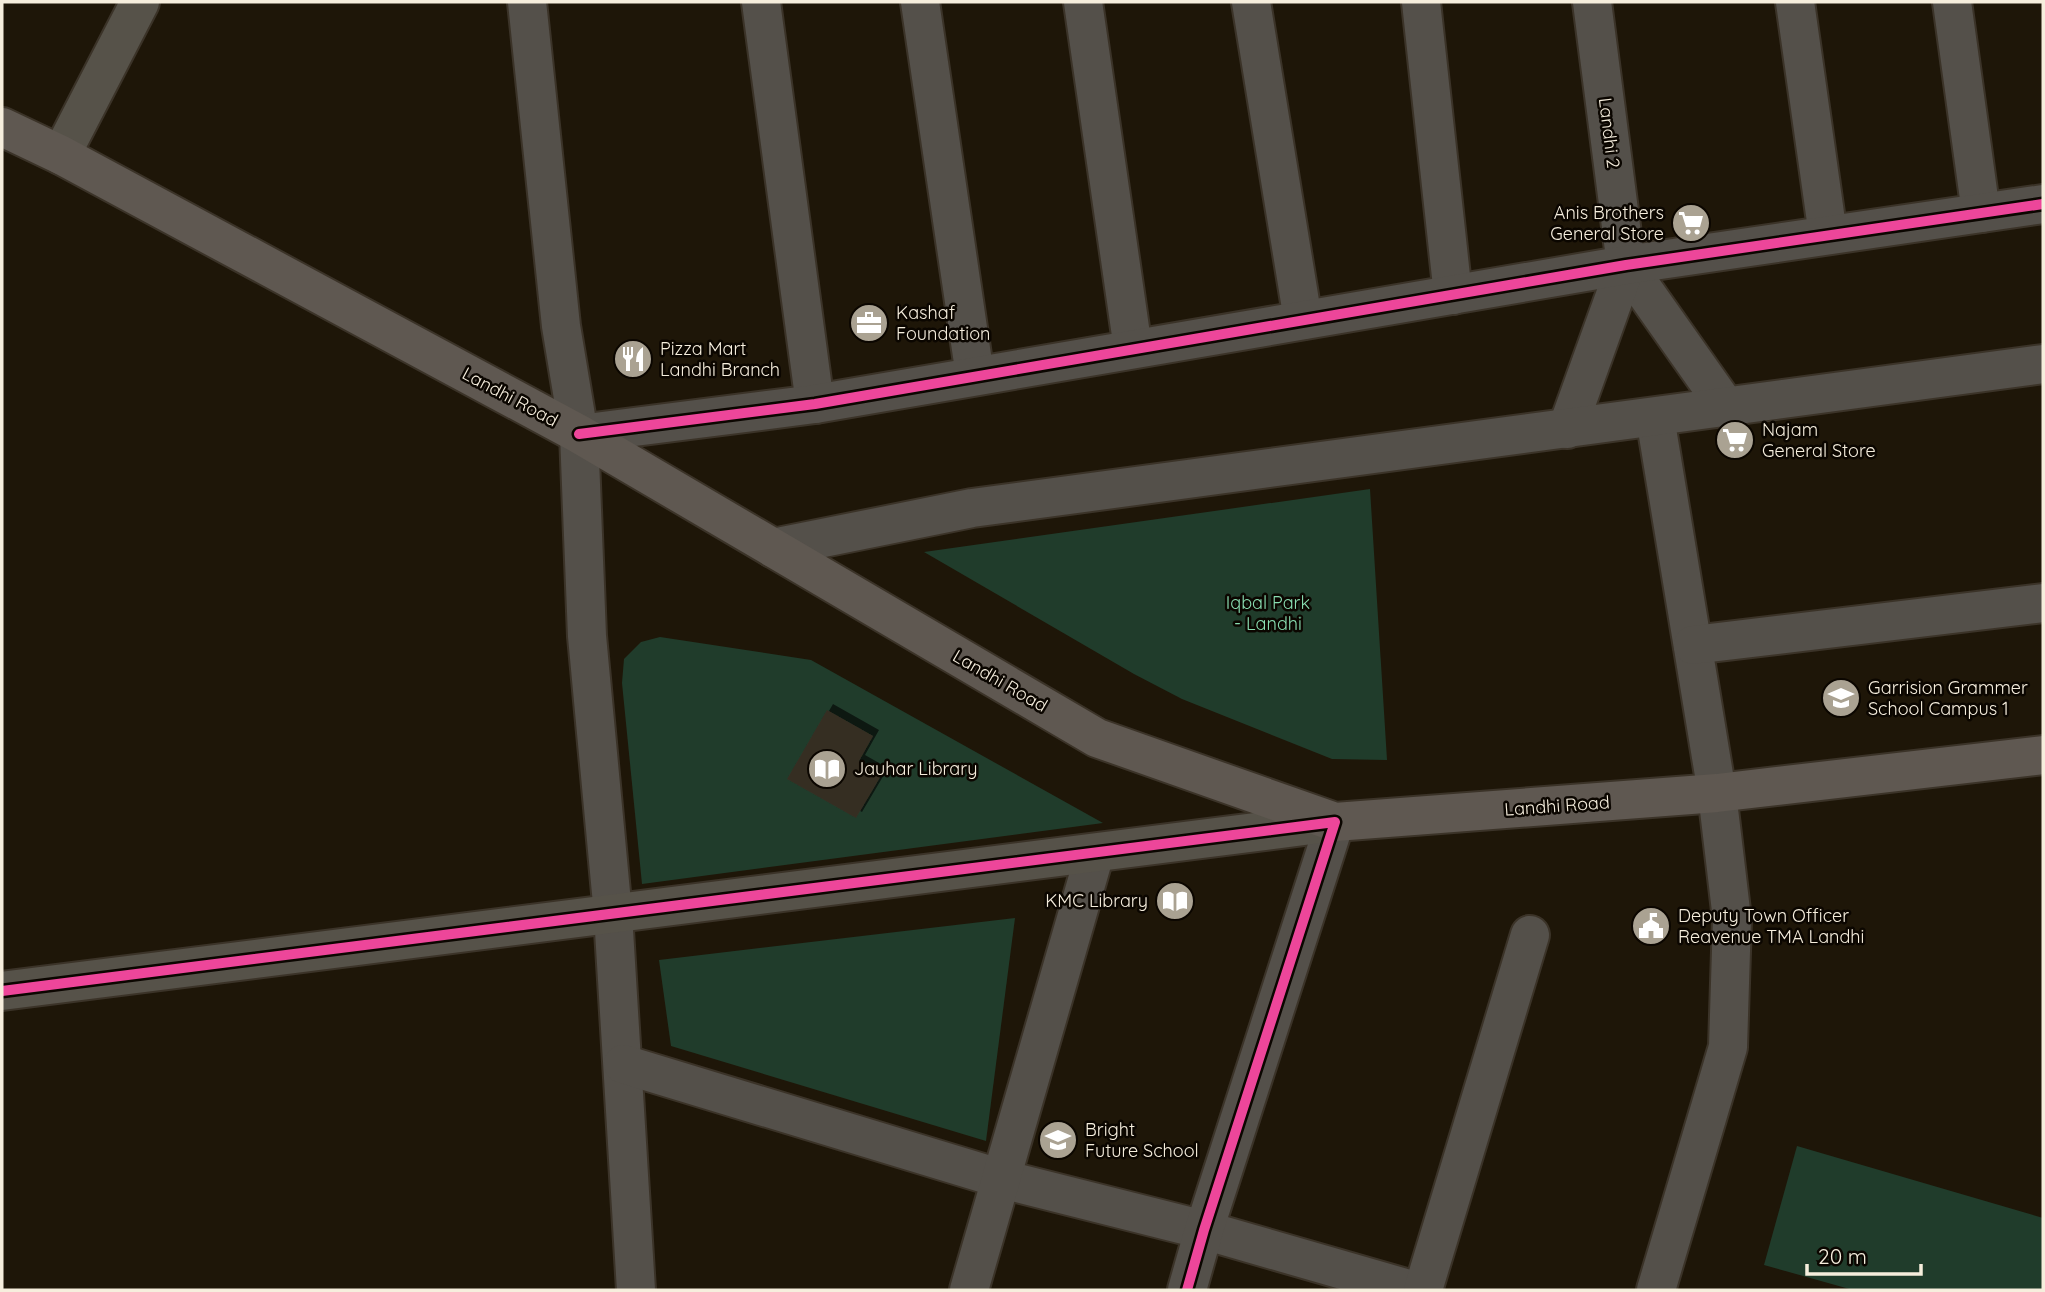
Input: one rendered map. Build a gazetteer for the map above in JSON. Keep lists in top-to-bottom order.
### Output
{
  "streets": {
    "main road": ["Landhi Road"],
    "street": ["Landhi 2"]
  },
  "parks": ["Iqbal Park - Landhi"],
  "places": {
    "supermarket": ["Anis Brothers General Store", "Najam General Store"],
    "office": ["Kashaf Foundation"],
    "restaurant": ["Pizza Mart Landhi Branch"],
    "school or university": ["Garrision Grammer School Campus 1", "Bright Future School"],
    "library": ["Jauhar Library", "KMC Library"],
    "public building": ["Deputy Town Officer Reavenue TMA Landhi"]
  },
  "scale_bar": "20 m"
}
